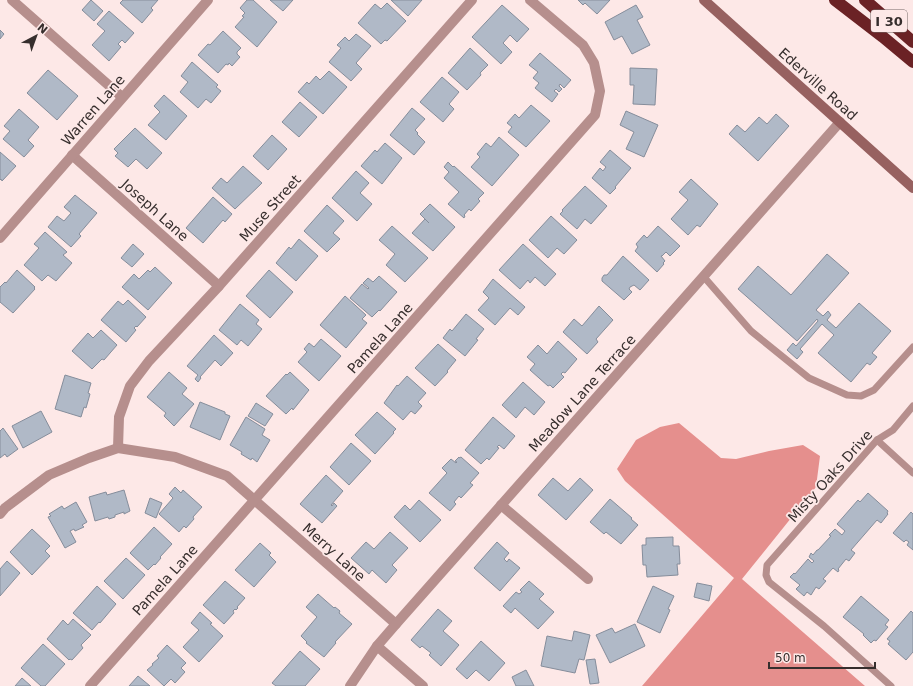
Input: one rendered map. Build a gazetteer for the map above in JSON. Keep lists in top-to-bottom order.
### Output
{
  "streets": {
    "highway": ["I 30"],
    "street": [
      "Ederville Road",
      "Warren Lane",
      "Muse Street",
      "Joseph Lane",
      "Pamela Lane",
      "Meadow Lane Terrace",
      "Merry Lane"
    ],
    "lane": ["Misty Oaks Drive"]
  },
  "crossings": [
    ["Ederville Road", "Meadow Lane Terrace"],
    ["Warren Lane", "Joseph Lane"],
    ["Muse Street", "Joseph Lane"],
    ["Pamela Lane", "Merry Lane"],
    ["Meadow Lane Terrace", "Merry Lane"]
  ],
  "scale_bar": "50 m",
  "north": "top right"
}
